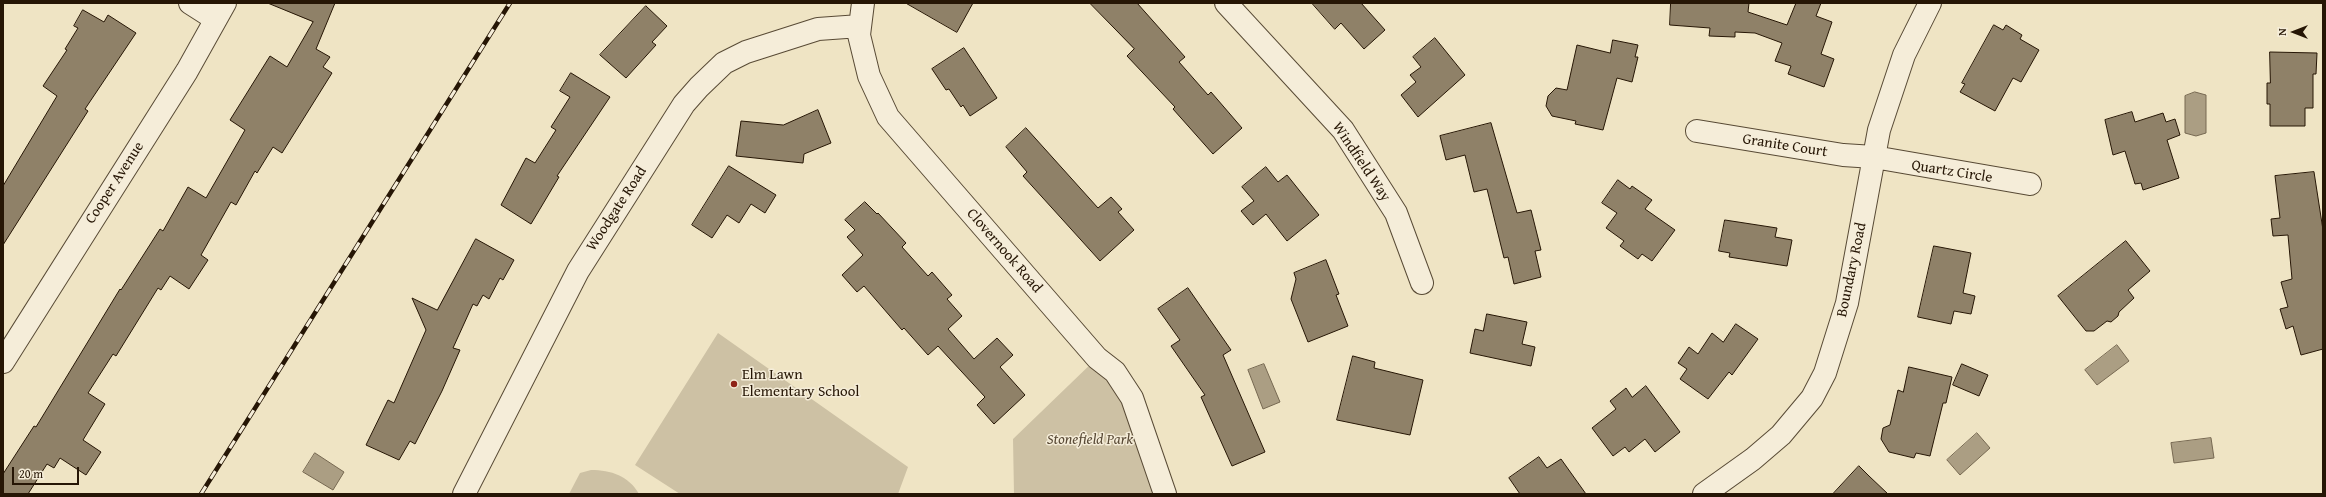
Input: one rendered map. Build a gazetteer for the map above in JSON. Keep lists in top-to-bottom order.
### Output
{
  "streets": {
    "street": [
      "Granite Court",
      "Windfield Way",
      "Quartz Circle",
      "Cooper Avenue",
      "Woodgate Road",
      "Clovernook Road",
      "Boundary Road"
    ]
  },
  "crossings": [
    ["Granite Court", "Quartz Circle"],
    ["Granite Court", "Boundary Road"],
    ["Quartz Circle", "Boundary Road"],
    ["Woodgate Road", "Clovernook Road"]
  ],
  "parks": ["Stonefield Park"],
  "places": ["Elm Lawn Elementary School"],
  "scale_bar": "20 m",
  "north": "left"
}
